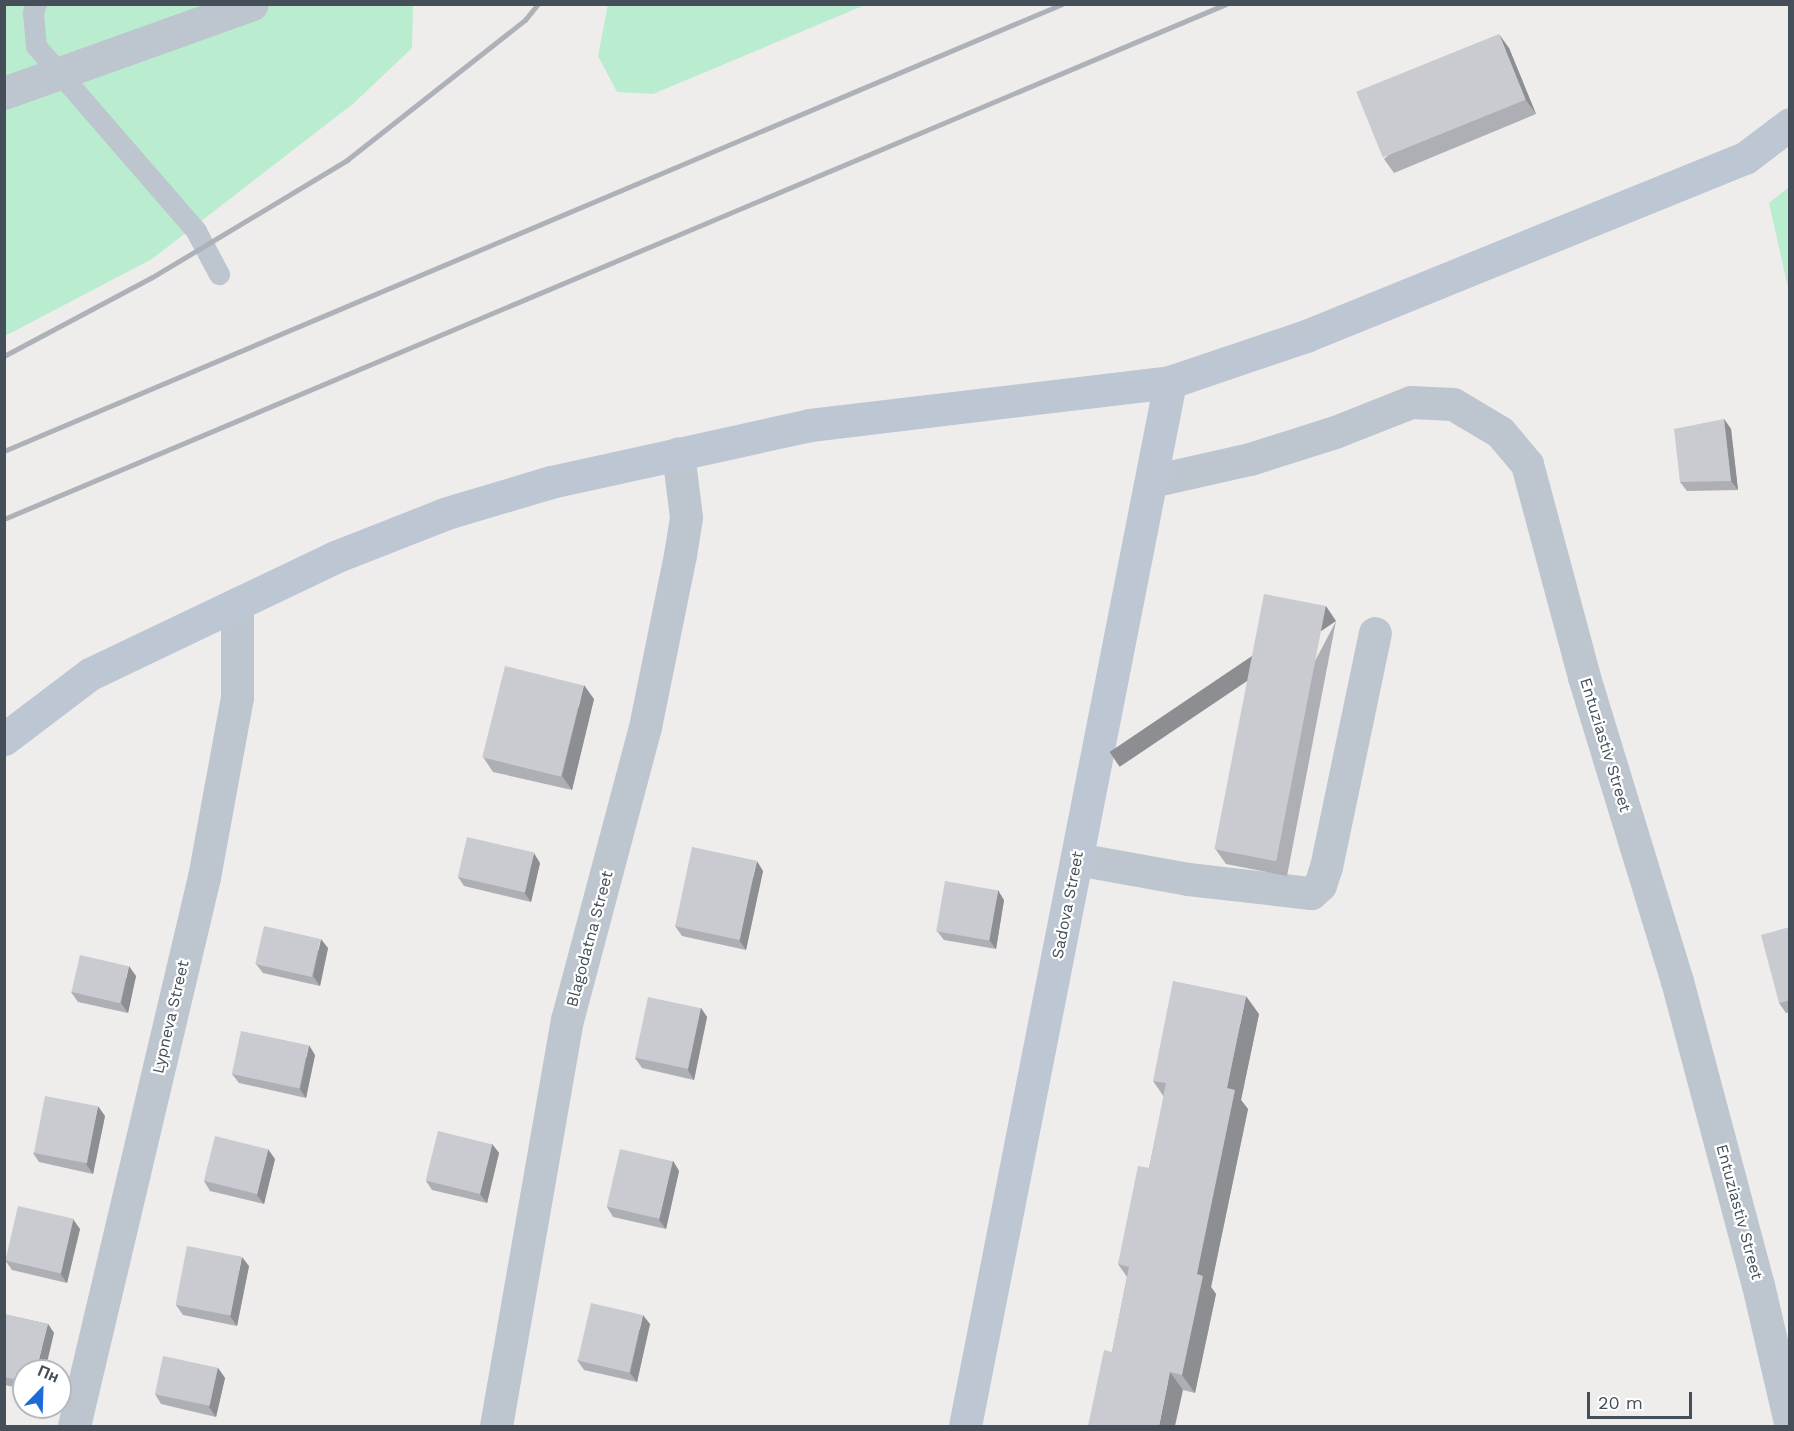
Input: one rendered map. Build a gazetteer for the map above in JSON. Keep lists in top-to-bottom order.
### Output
{
  "streets": {
    "street": [
      "Entuziastiv Street",
      "Sadova Street",
      "Blagodatna Street",
      "Lypneva Street"
    ]
  },
  "crossings": [
    ["Entuziastiv Street", "Sadova Street"]
  ],
  "scale_bar": "20 m",
  "north": "top right"
}
